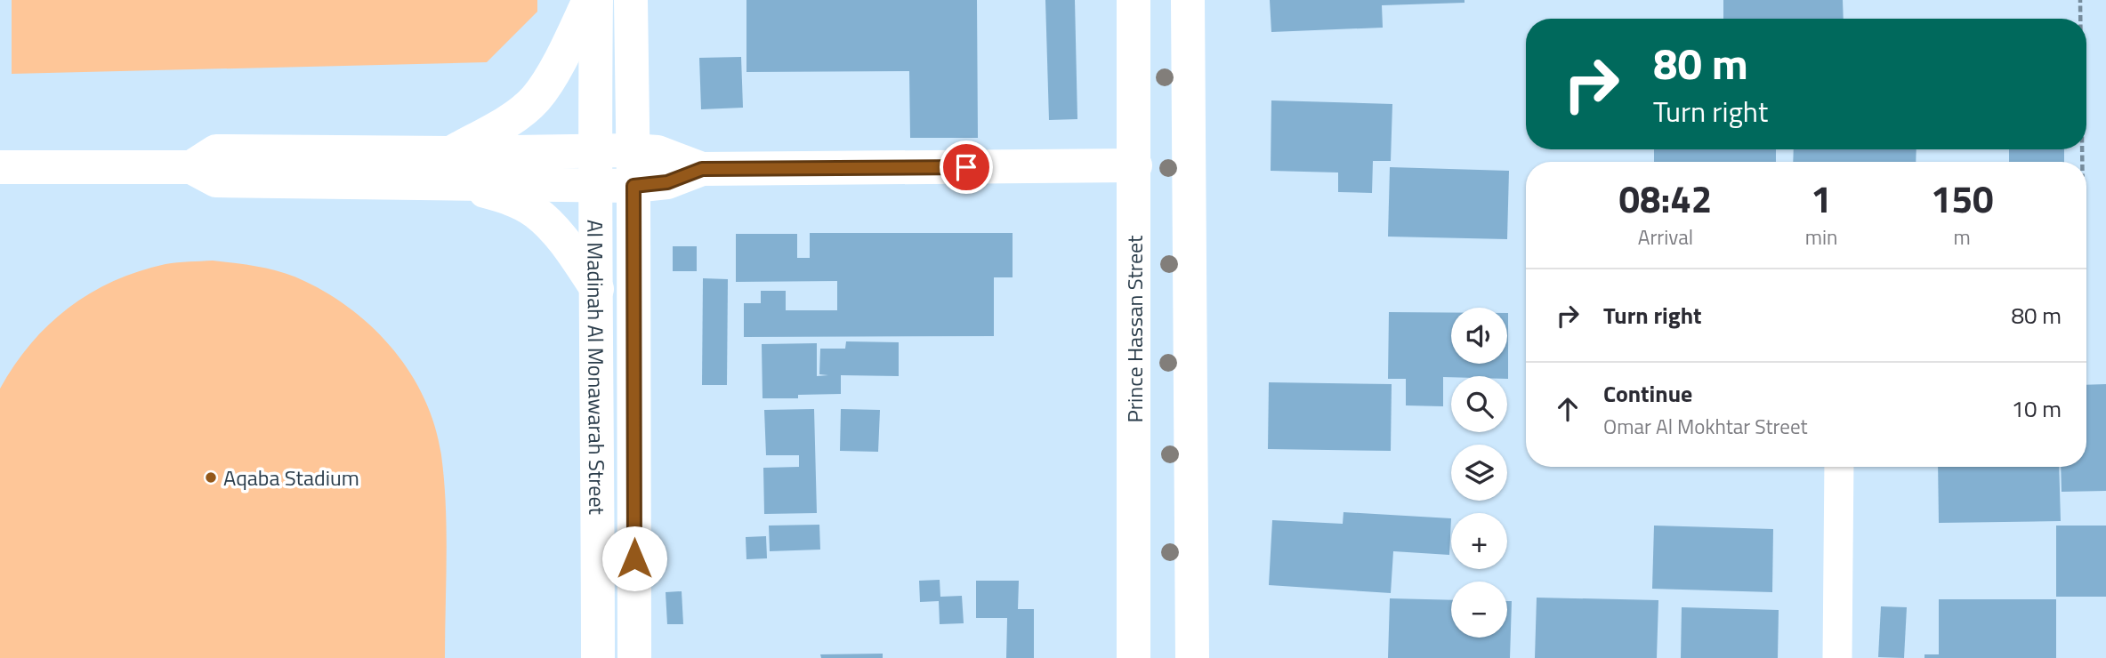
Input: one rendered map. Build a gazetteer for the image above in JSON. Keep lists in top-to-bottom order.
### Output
{
  "streets": {
    "main road": ["Prince Hassan Street", "Al Madinah Al Monawarah Street"]
  },
  "places": ["Aqaba Stadium"],
  "page": {
    "turn": ["80 m", "Turn right"],
    "eta": [
      "08:42",
      "Arrival",
      "1",
      "min",
      "150",
      "m"
    ],
    "list": [
      {
        "name": "Turn right",
        "value": "80 m"
      },
      {
        "name": "Continue",
        "note": "Omar Al Mokhtar Street",
        "value": "10 m"
      }
    ],
    "map_buttons": ["+", "−"]
  }
}
